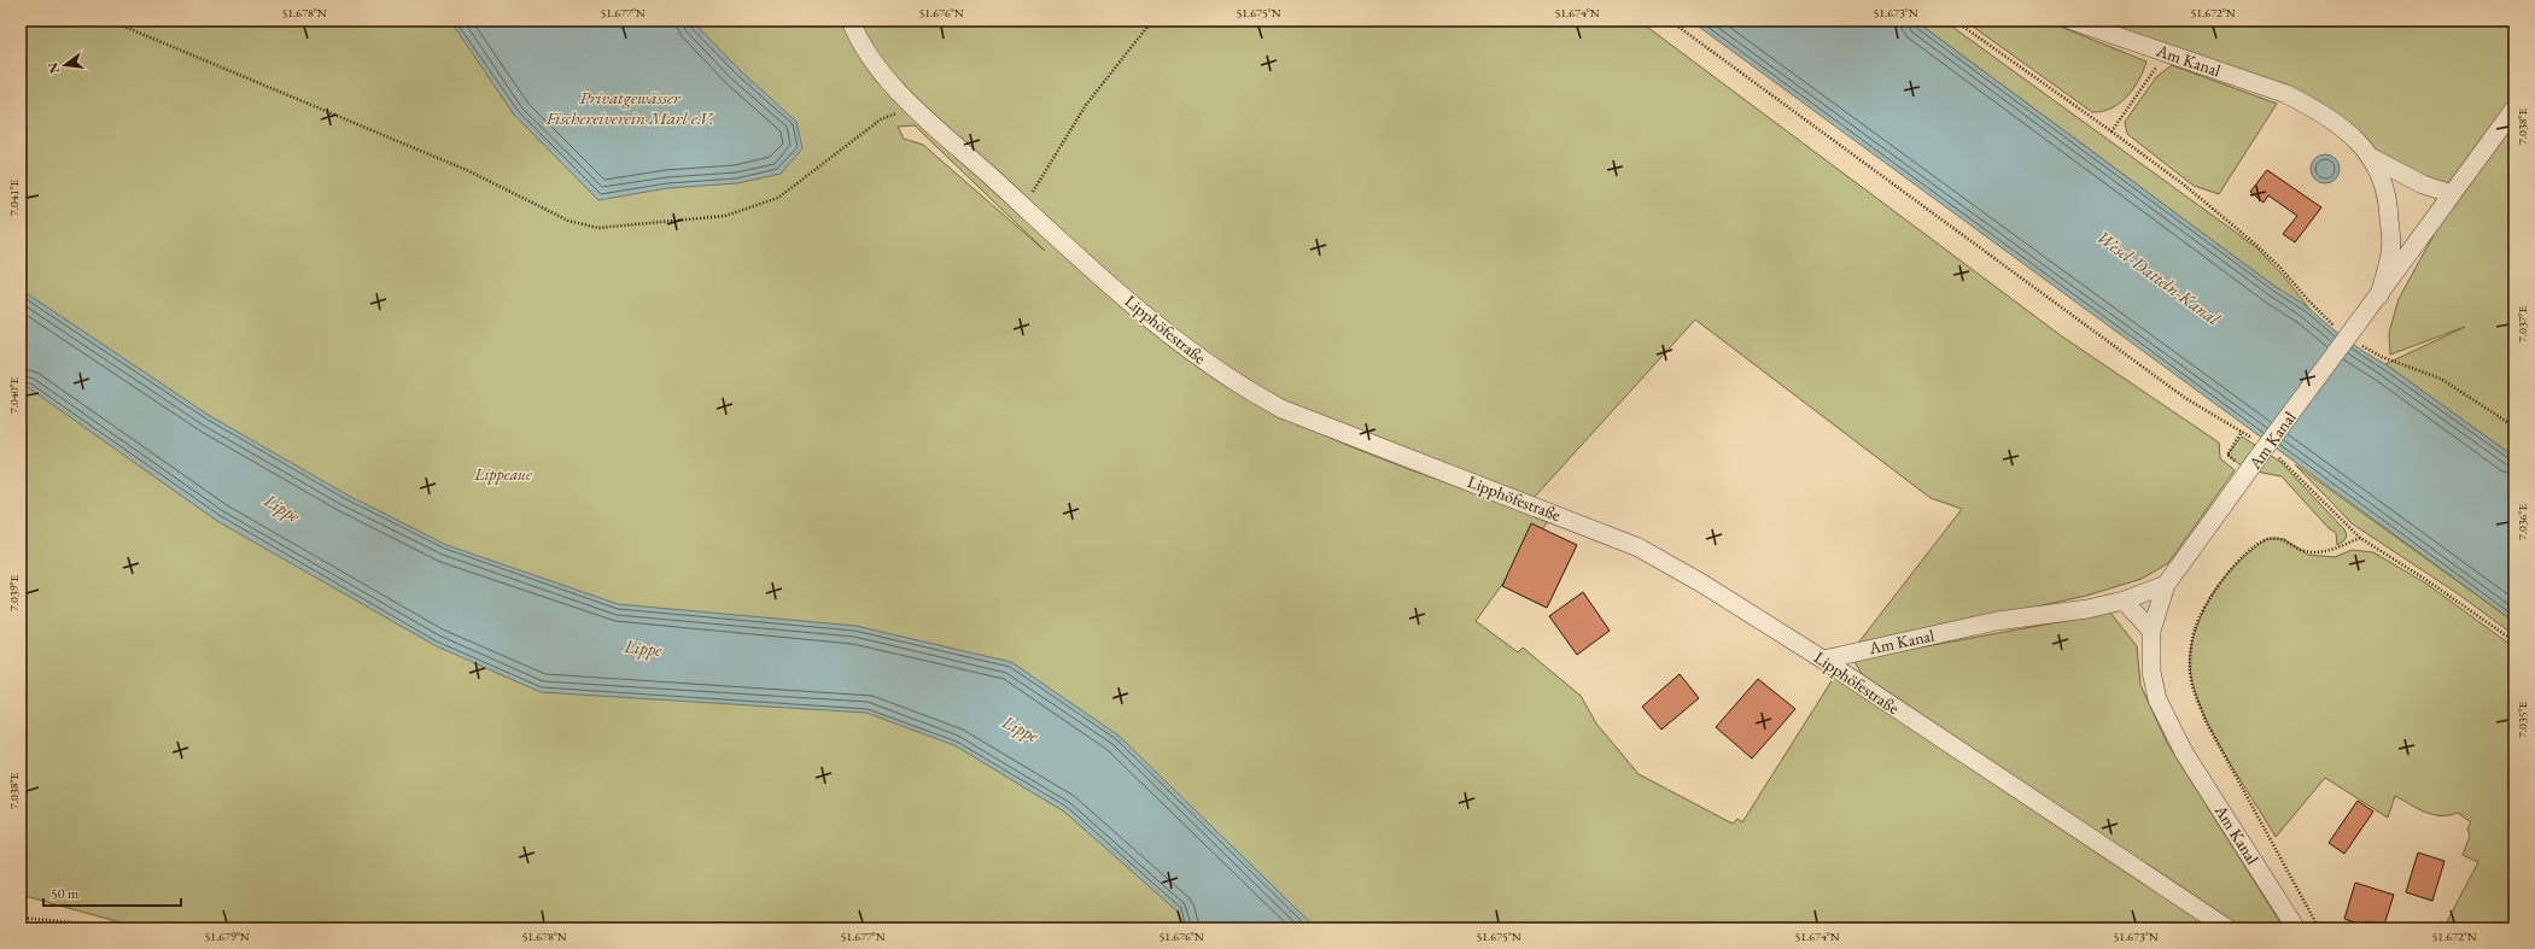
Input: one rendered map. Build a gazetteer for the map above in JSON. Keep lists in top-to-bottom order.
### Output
{
  "streets": {
    "street": ["Am Kanal", "Lipphöfestraße"]
  },
  "crossings": [
    ["Am Kanal", "Lipphöfestraße"]
  ],
  "water": ["Privatgewässer Fischereiverein Marl e.V.", "Wesel-Datteln-Kanal", "Lippe"],
  "parks": ["Lippeaue"],
  "scale_bar": "50 m",
  "north": "left",
  "coordinates": [
    "51.678°N",
    "51.677°N",
    "51.676°N",
    "51.675°N",
    "51.674°N",
    "51.673°N",
    "51.672°N",
    "7.038°E",
    "7.041°E",
    "7.037°E",
    "7.040°E",
    "7.036°E",
    "7.039°E",
    "7.035°E",
    "51.679°N"
  ]
}
